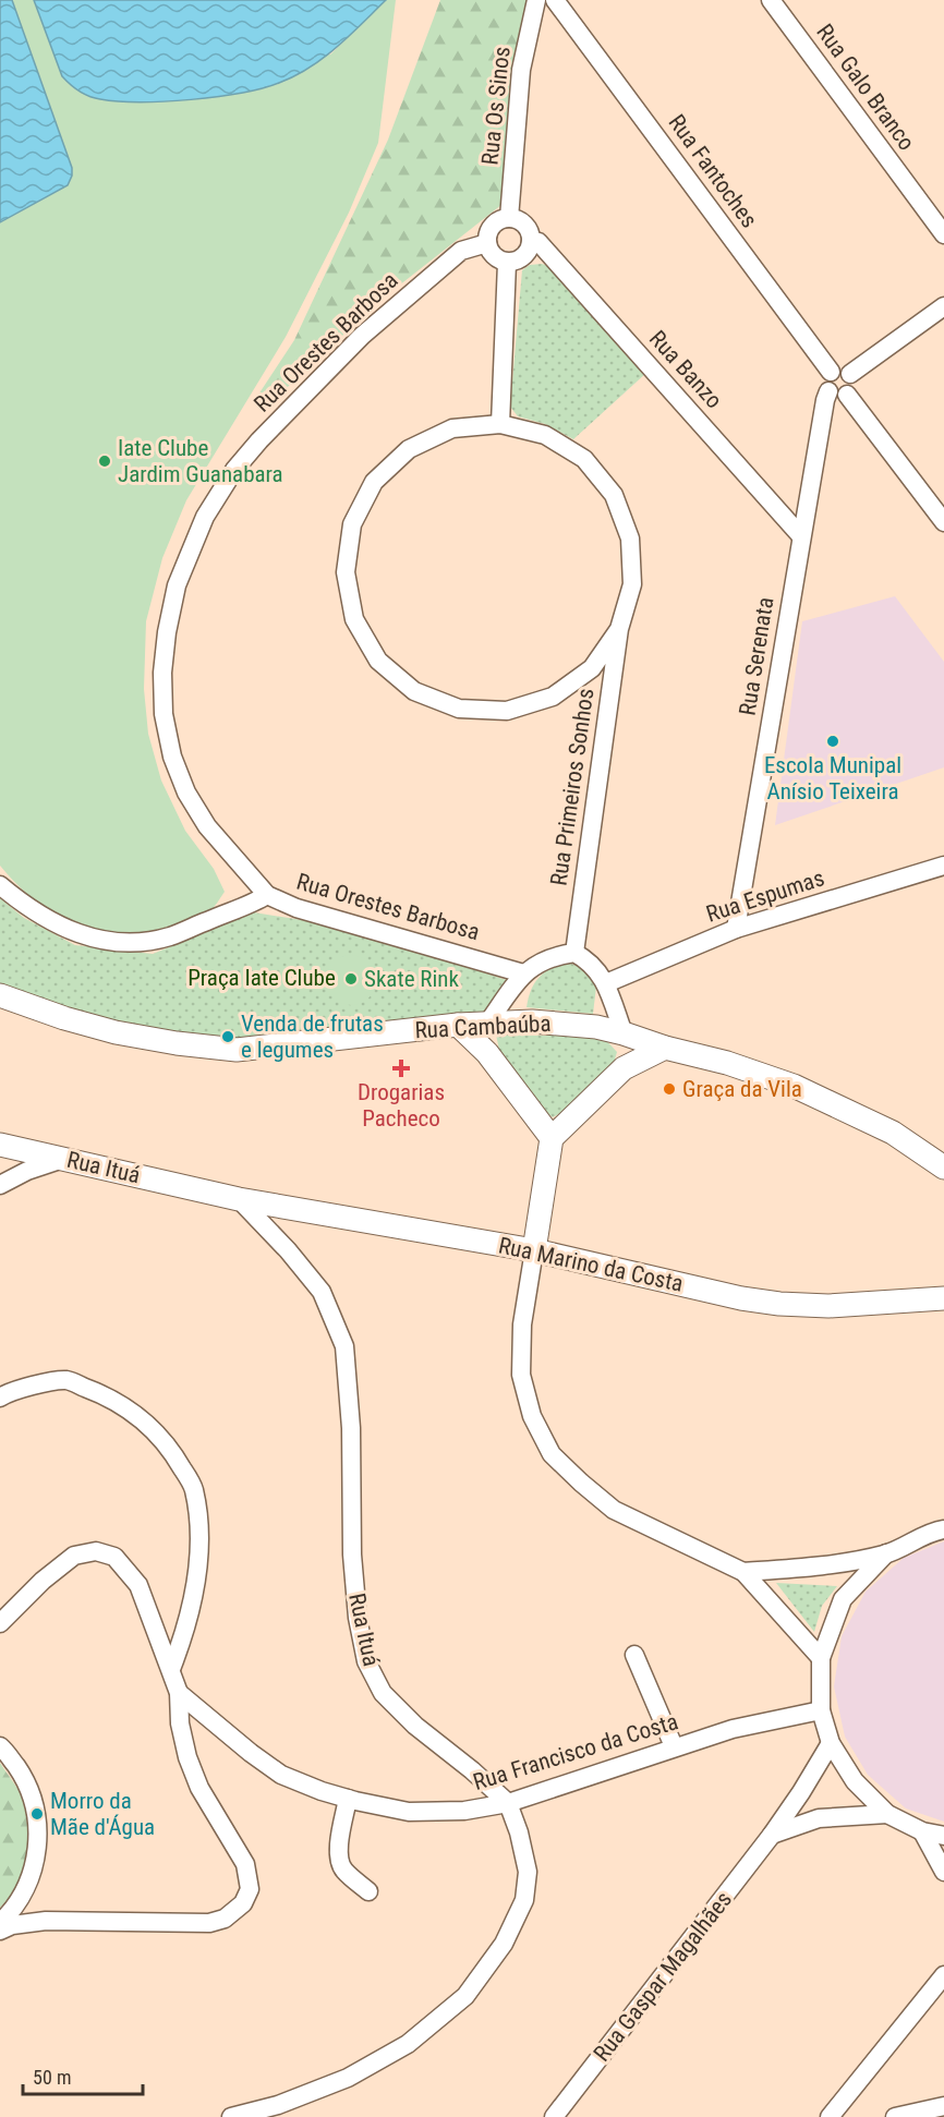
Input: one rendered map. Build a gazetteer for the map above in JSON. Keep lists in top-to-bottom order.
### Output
{
  "streets": {
    "street": [
      "Rua Galo Branco",
      "Rua Os Sinos",
      "Rua Fantoches",
      "Rua Orestes Barbosa",
      "Rua Banzo",
      "Rua Serenata",
      "Rua Primeiros Sonhos",
      "Rua Espumas",
      "Rua Cambaúba",
      "Rua Ituá",
      "Rua Marino da Costa",
      "Rua Francisco da Costa",
      "Rua Gaspar Magalhães"
    ]
  },
  "crossings": [
    ["Rua Os Sinos", "Rua Orestes Barbosa"],
    ["Rua Os Sinos", "Rua Banzo"],
    ["Rua Fantoches", "Rua Serenata"],
    ["Rua Orestes Barbosa", "Rua Banzo"],
    ["Rua Banzo", "Rua Serenata"],
    ["Rua Serenata", "Rua Espumas"],
    ["Rua Ituá", "Rua Marino da Costa"],
    ["Rua Ituá", "Rua Francisco da Costa"]
  ],
  "parks": ["Praça Iate Clube"],
  "places": {
    "other": [
      "Iate Clube Jardim Guanabara",
      "Escola Munipal Anísio Teixeira",
      "Skate Rink",
      "Venda de frutas e legumes",
      "Graça da Vila",
      "Morro da Mãe d'Água"
    ],
    "health": ["Drogarias Pacheco"]
  },
  "scale_bar": "50 m"
}
